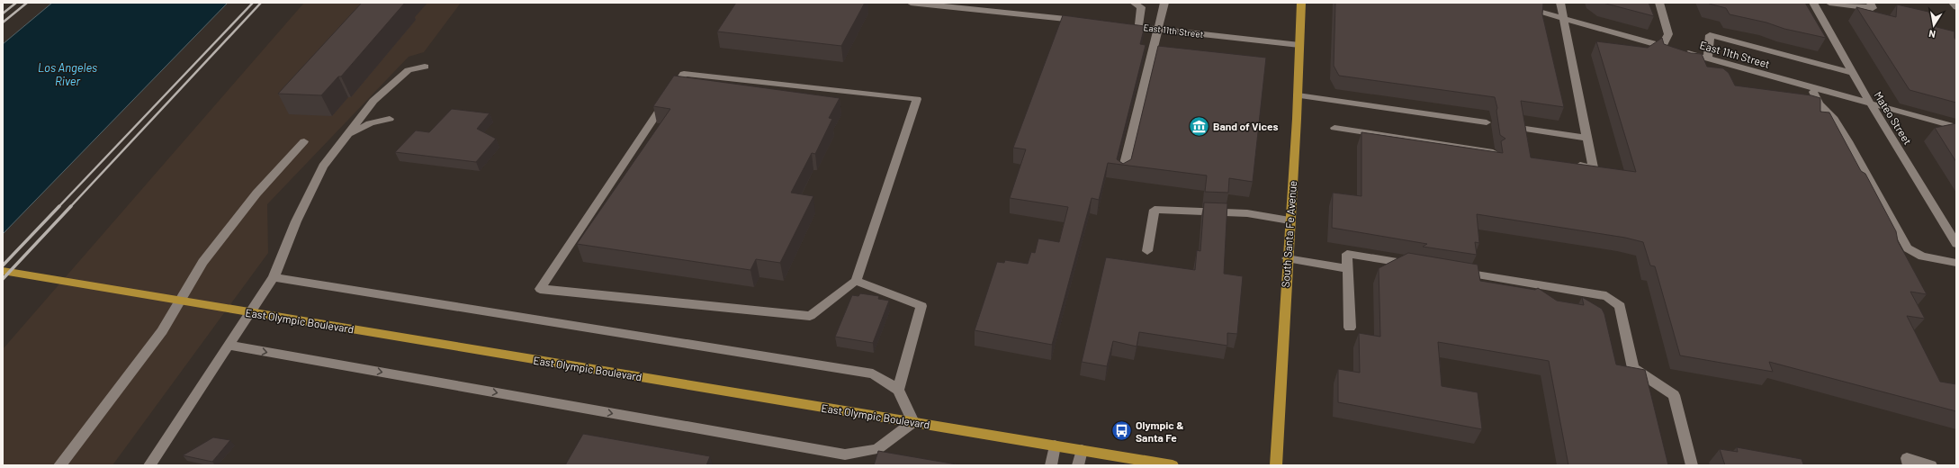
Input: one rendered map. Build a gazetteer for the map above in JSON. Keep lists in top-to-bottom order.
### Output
{
  "streets": {
    "main road": ["South Santa Fe Avenue", "East Olympic Boulevard"],
    "street": ["East 11th Street", "Mateo Street"]
  },
  "crossings": [
    ["East 11th Street", "Mateo Street"],
    ["East 11th Street", "South Santa Fe Avenue"]
  ],
  "water": ["Los Angeles River"],
  "places": {
    "museum": ["Band of Vices"],
    "bus stop": ["Olympic & Santa Fe"]
  },
  "north": "bottom"
}
